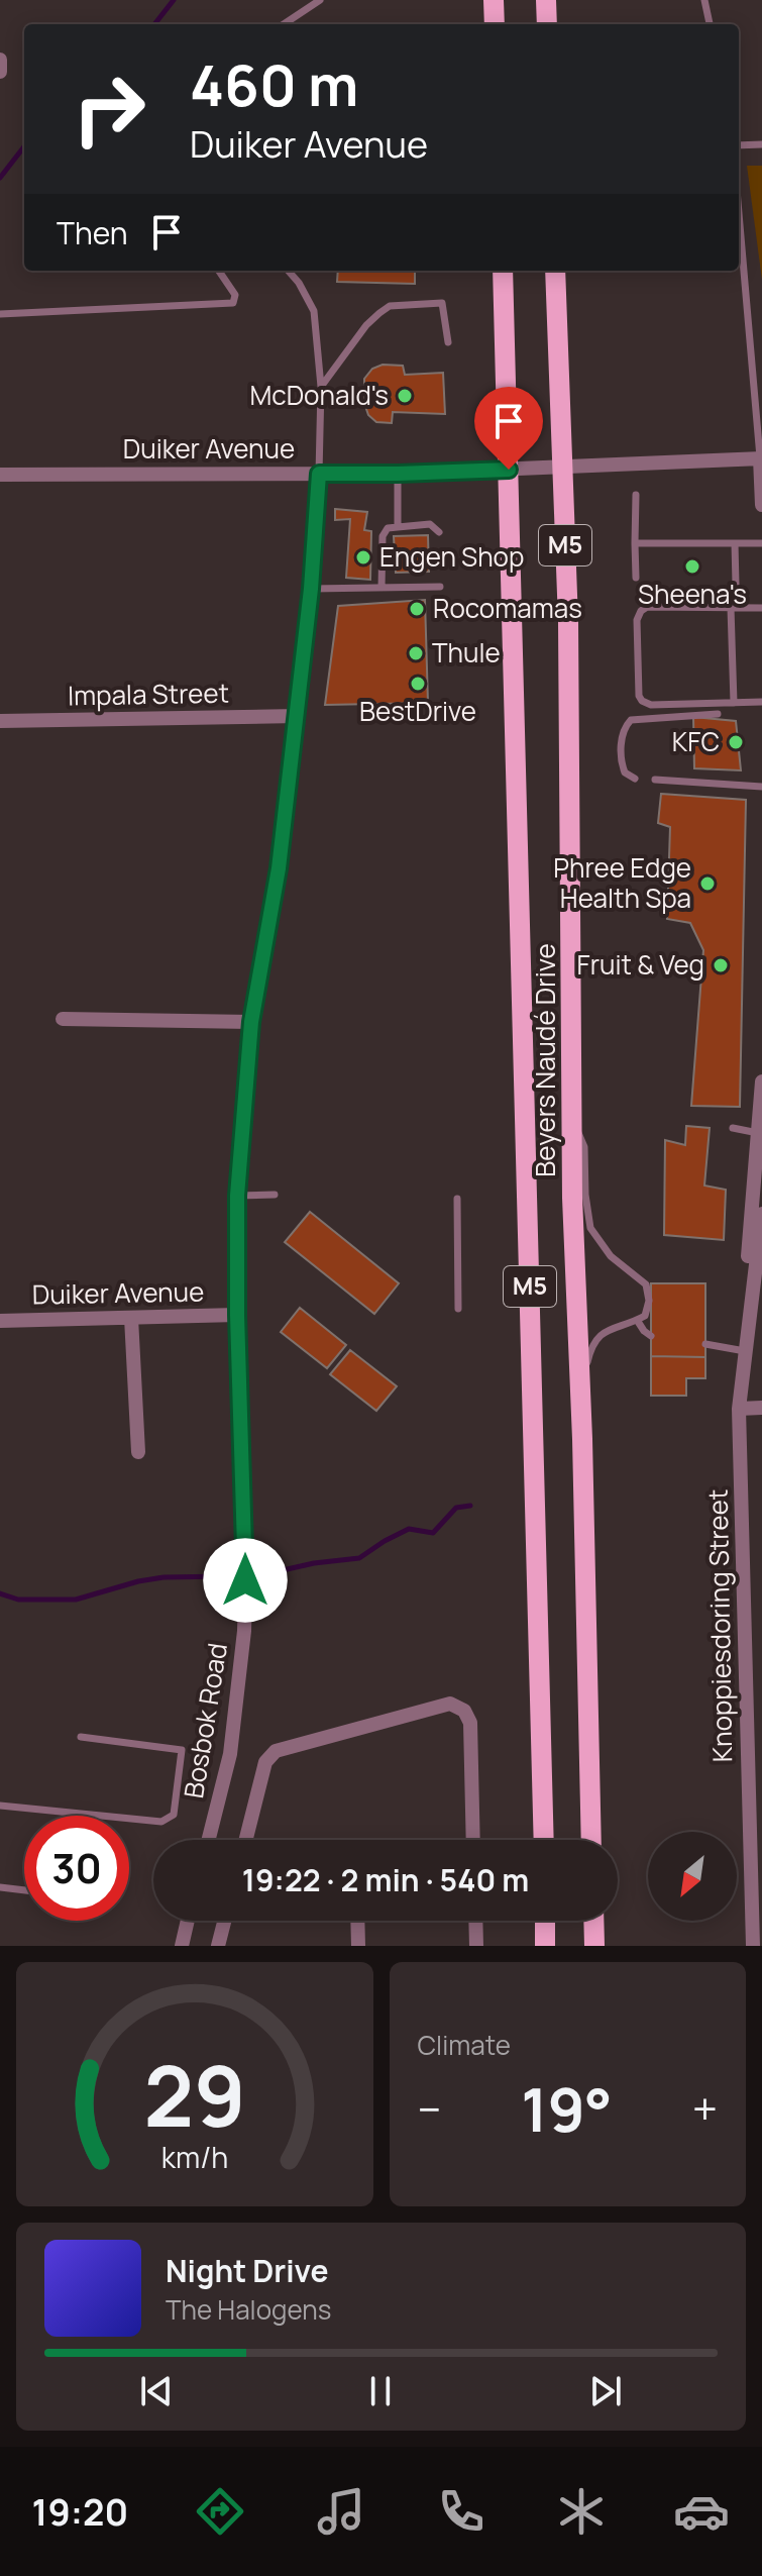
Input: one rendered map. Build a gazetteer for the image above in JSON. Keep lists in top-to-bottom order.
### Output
{
  "streets": {
    "main road": ["M5", "Beyers Naudé Drive"],
    "street": [
      "Duiker Avenue",
      "Impala Street",
      "Knoppiesdoring Street",
      "Bosbok Road"
    ]
  },
  "crossings": [
    ["Duiker Avenue", "Beyers Naudé Drive"],
    ["Duiker Avenue", "Bosbok Road"],
    ["Impala Street", "Bosbok Road"]
  ],
  "places": [
    "McDonald's",
    "Engen Shop",
    "Sheena's",
    "Rocomamas",
    "Thule",
    "BestDrive",
    "KFC",
    "Phree Edge Health Spa",
    "Fruit & Veg"
  ],
  "north": "bottom left",
  "page": {
    "turn": ["460 m", "Duiker Avenue"],
    "then": "Then",
    "limit": "30",
    "trip": "19:22 · 2 min · 540 m",
    "tile": "Climate",
    "heat": ["−", "19°", "+"],
    "song": ["Night Drive", "The Halogens"],
    "tabs": "19:20",
    "gauge": ["29", "km/h"]
  }
}
